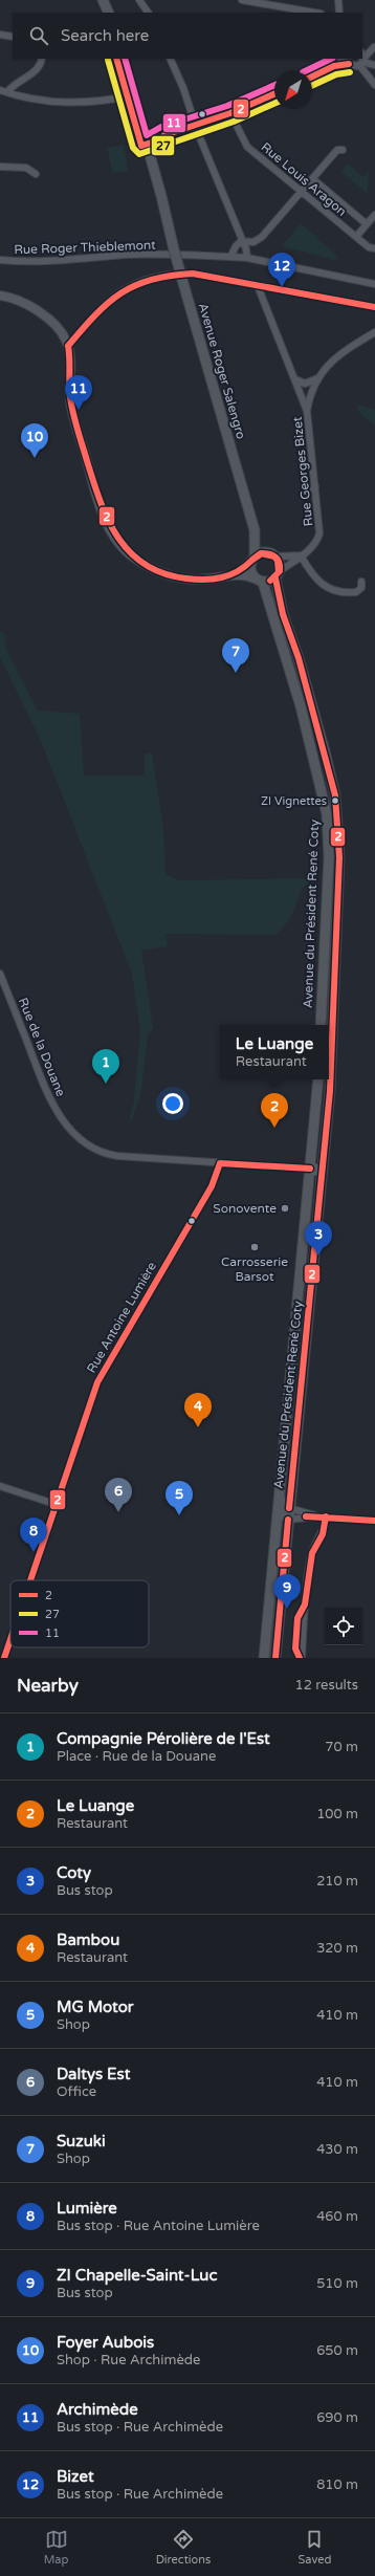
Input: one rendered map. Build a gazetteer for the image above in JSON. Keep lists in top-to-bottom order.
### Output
{
  "streets": {
    "main road": ["Avenue Roger Salengro", "Avenue du Président René Coty"],
    "street": [
      "Rue Louis Aragon",
      "Rue Roger Thieblemont",
      "Rue Georges Bizet",
      "Rue de la Douane",
      "Rue Antoine Lumière"
    ]
  },
  "crossings": [
    ["Avenue Roger Salengro", "Rue Georges Bizet"],
    ["Avenue Roger Salengro", "Avenue du Président René Coty"],
    ["Rue Georges Bizet", "Avenue du Président René Coty"],
    ["Avenue du Président René Coty", "Rue de la Douane"],
    ["Rue de la Douane", "Rue Antoine Lumière"]
  ],
  "places": ["ZI Vignettes", "Sonovente", "Carrosserie Barsot"],
  "lines": ["transit line 2", "transit line 11", "transit line 27"],
  "legend": ["2", "27", "11"],
  "north": "bottom left",
  "page": {
    "search": "Search here",
    "pins": [
      "12",
      "11",
      "10",
      "7",
      "1",
      "2",
      "3",
      "4",
      "6",
      "5",
      "8",
      "9"
    ],
    "popup": ["Le Luange", "Restaurant"],
    "heading": ["Nearby", "12 results"],
    "list": [
      {
        "mark": "1",
        "name": "Compagnie Pérolière de l'Est",
        "note": "Place · Rue de la Douane",
        "value": "70 m"
      },
      {
        "mark": "2",
        "name": "Le Luange",
        "note": "Restaurant",
        "value": "100 m"
      },
      {
        "mark": "3",
        "name": "Coty",
        "note": "Bus stop",
        "value": "210 m"
      },
      {
        "mark": "4",
        "name": "Bambou",
        "note": "Restaurant",
        "value": "320 m"
      },
      {
        "mark": "5",
        "name": "MG Motor",
        "note": "Shop",
        "value": "410 m"
      },
      {
        "mark": "6",
        "name": "Daltys Est",
        "note": "Office",
        "value": "410 m"
      },
      {
        "mark": "7",
        "name": "Suzuki",
        "note": "Shop",
        "value": "430 m"
      },
      {
        "mark": "8",
        "name": "Lumière",
        "note": "Bus stop · Rue Antoine Lumière",
        "value": "460 m"
      },
      {
        "mark": "9",
        "name": "ZI Chapelle-Saint-Luc",
        "note": "Bus stop",
        "value": "510 m"
      },
      {
        "mark": "10",
        "name": "Foyer Aubois",
        "note": "Shop · Rue Archimède",
        "value": "650 m"
      },
      {
        "mark": "11",
        "name": "Archimède",
        "note": "Bus stop · Rue Archimède",
        "value": "690 m"
      },
      {
        "mark": "12",
        "name": "Bizet",
        "note": "Bus stop · Rue Archimède",
        "value": "810 m"
      }
    ],
    "nav": ["Map", "Directions", "Saved"]
  }
}
